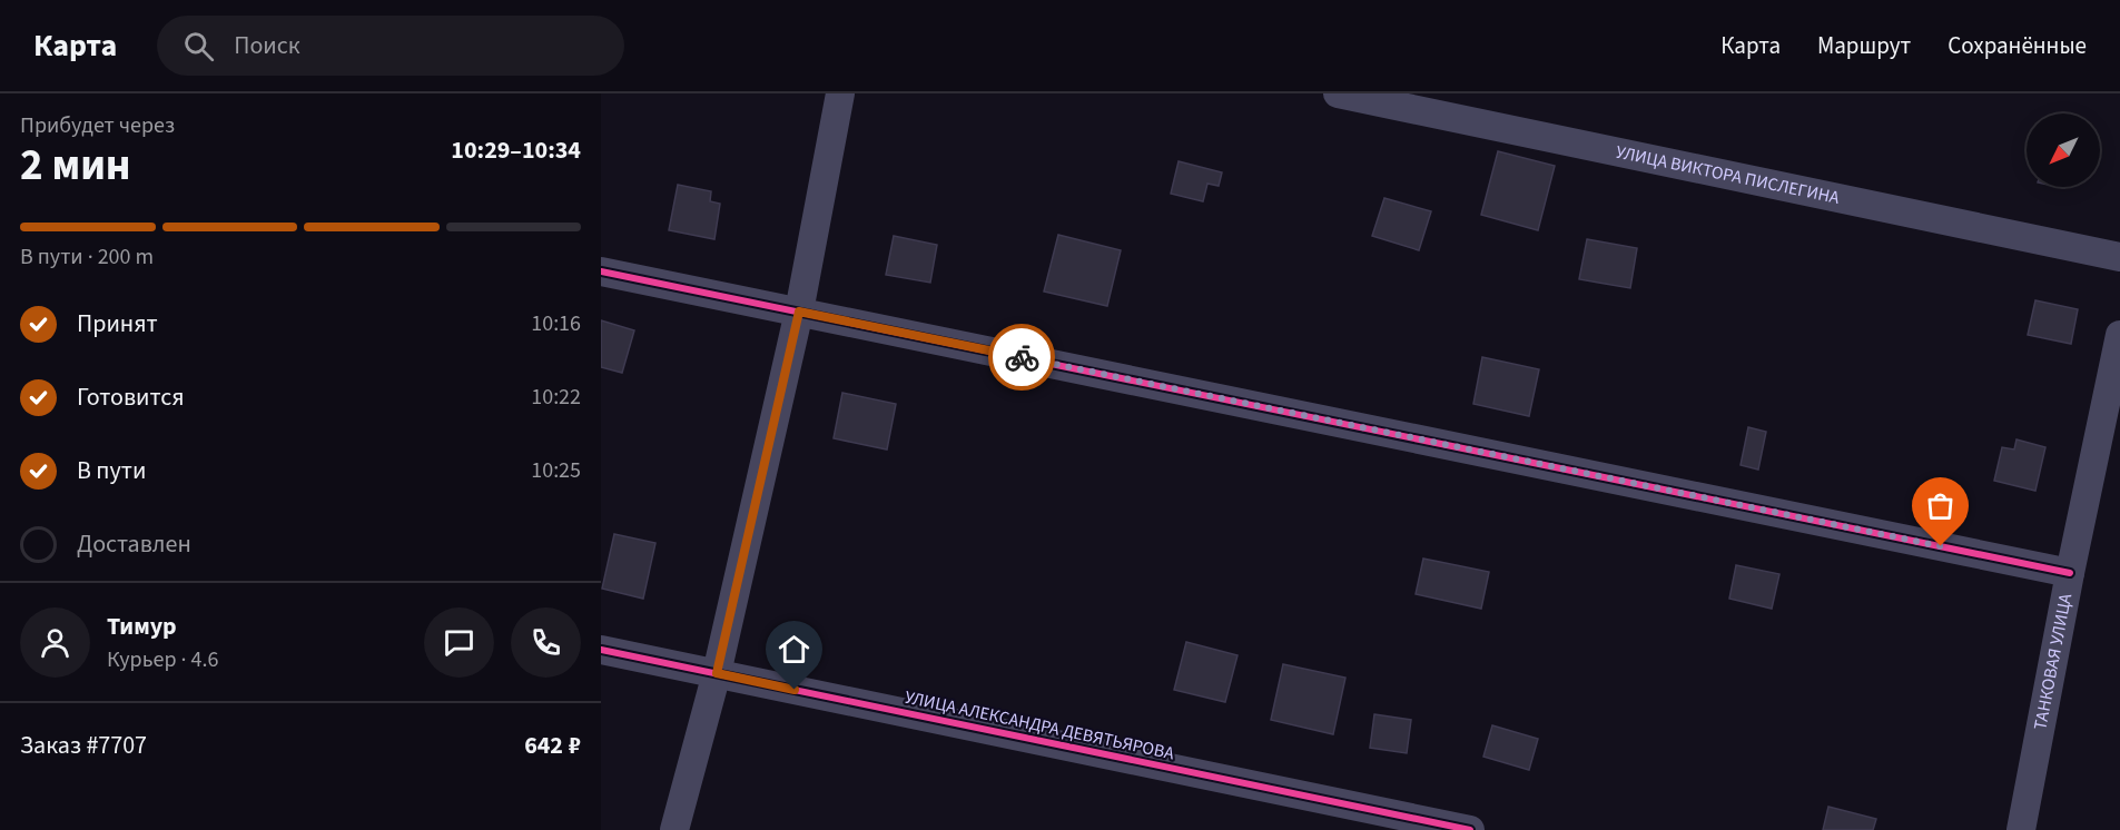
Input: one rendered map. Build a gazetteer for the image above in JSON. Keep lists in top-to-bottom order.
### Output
{
  "streets": {
    "street": ["УЛИЦА ВИКТОРА ПИСЛЕГИНА", "ТАНКОВАЯ УЛИЦА", "УЛИЦА АЛЕКСАНДРА ДЕВЯТЬЯРОВА"]
  },
  "north": "bottom left",
  "page": {
    "header": "Карта",
    "search": "Поиск",
    "nav": ["Карта", "Маршрут", "Сохранённые"],
    "heading": ["2 мин", "Прибудет через", "10:29–10:34"],
    "panel": [
      "Тимур",
      "Курьер · 4.6",
      "Заказ #7707",
      "642 ₽"
    ],
    "bar": "В пути · 200 m",
    "list": [
      ["Принят", "10:16"],
      ["Готовится", "10:22"],
      ["В пути", "10:25"],
      "Доставлен"
    ]
  }
}
